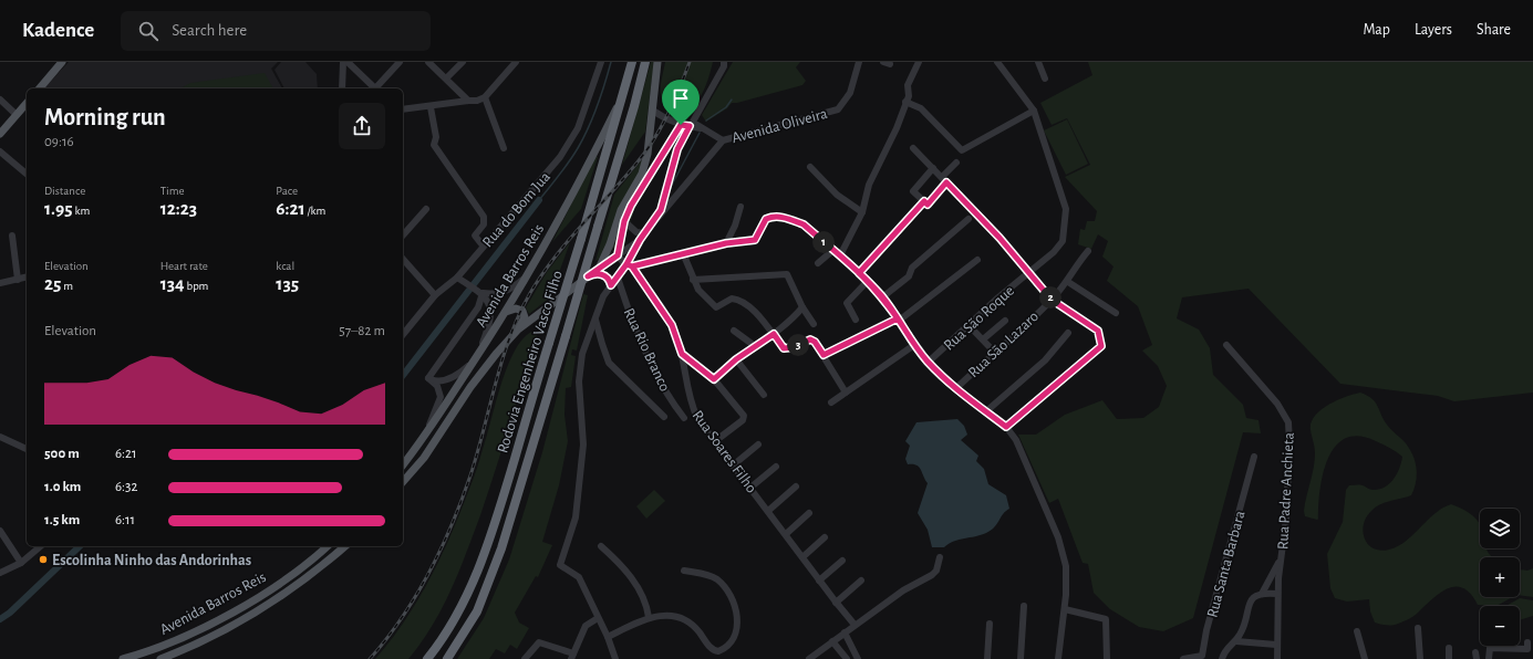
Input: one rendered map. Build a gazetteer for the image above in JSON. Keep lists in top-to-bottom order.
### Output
{
  "streets": {
    "highway": ["Rodovia Engenheiro Vasco Filho"],
    "main road": ["Avenida Barros Reis"],
    "street": [
      "Avenida Oliveira",
      "Rua do Bom Jua",
      "Rua São Roque",
      "Rua São Lazaro",
      "Rua Rio Branco",
      "Rua Soares Filho",
      "Rua Padre Anchieta",
      "Rua Santa Barbara"
    ]
  },
  "crossings": [
    ["Avenida Barros Reis", "Rodovia Engenheiro Vasco Filho"]
  ],
  "places": ["Escolinha Ninho das Andorinhas"],
  "page": {
    "header": "Kadence",
    "search": "Search here",
    "nav": ["Map", "Layers", "Share"],
    "heading": ["Morning run", "09:16"],
    "stats": [
      ["Distance", "1.95 km"],
      ["Time", "12:23"],
      ["Pace", "6:21 /km"],
      ["Elevation", "25 m"],
      ["Heart rate", "134 bpm"],
      ["kcal", "135"]
    ],
    "pins": ["1", "2", "3"],
    "chart": ["Elevation", "57–82 m"],
    "list": [
      {
        "name": "500 m",
        "note": "6:21"
      },
      {
        "name": "1.0 km",
        "note": "6:32"
      },
      {
        "name": "1.5 km",
        "note": "6:11"
      }
    ],
    "map_buttons": ["+", "−"]
  }
}
